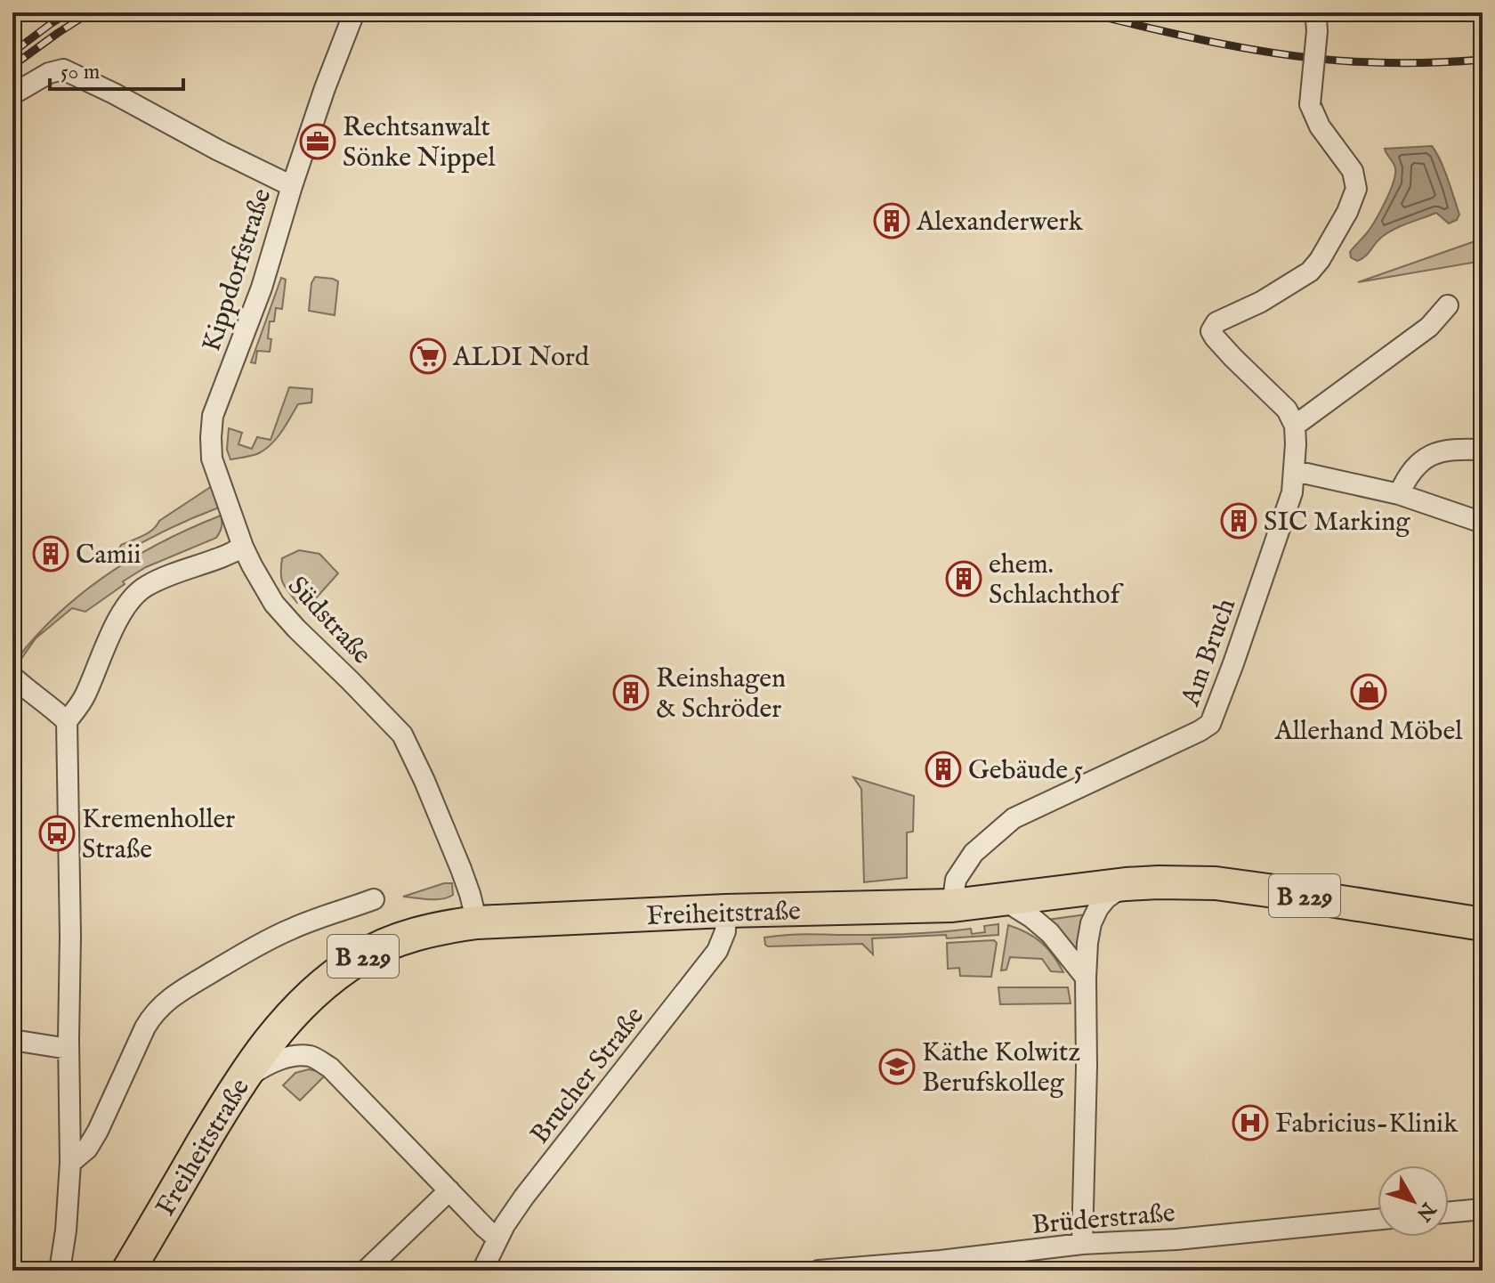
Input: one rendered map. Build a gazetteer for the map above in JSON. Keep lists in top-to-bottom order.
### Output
{
  "streets": {
    "main road": ["B 229", "Freiheitstraße"],
    "street": [
      "Kippdorfstraße",
      "Südstraße",
      "Am Bruch",
      "Brucher Straße",
      "Brüderstraße"
    ]
  },
  "crossings": [
    ["Kippdorfstraße", "Südstraße"],
    ["Südstraße", "Freiheitstraße"],
    ["Am Bruch", "Freiheitstraße"],
    ["Freiheitstraße", "Brucher Straße"]
  ],
  "places": {
    "office": ["Rechtsanwalt Sönke Nippel"],
    "building": [
      "Alexanderwerk",
      "SIC Marking",
      "Camii",
      "ehem. Schlachthof",
      "Reinshagen & Schröder",
      "Gebäude 5"
    ],
    "supermarket": ["ALDI Nord"],
    "shop": ["Allerhand Möbel"],
    "bus stop": ["Kremenholler Straße"],
    "school or university": ["Käthe Kolwitz Berufskolleg"],
    "hospital": ["Fabricius-Klinik"]
  },
  "scale_bar": "50 m",
  "north": "bottom right"
}
